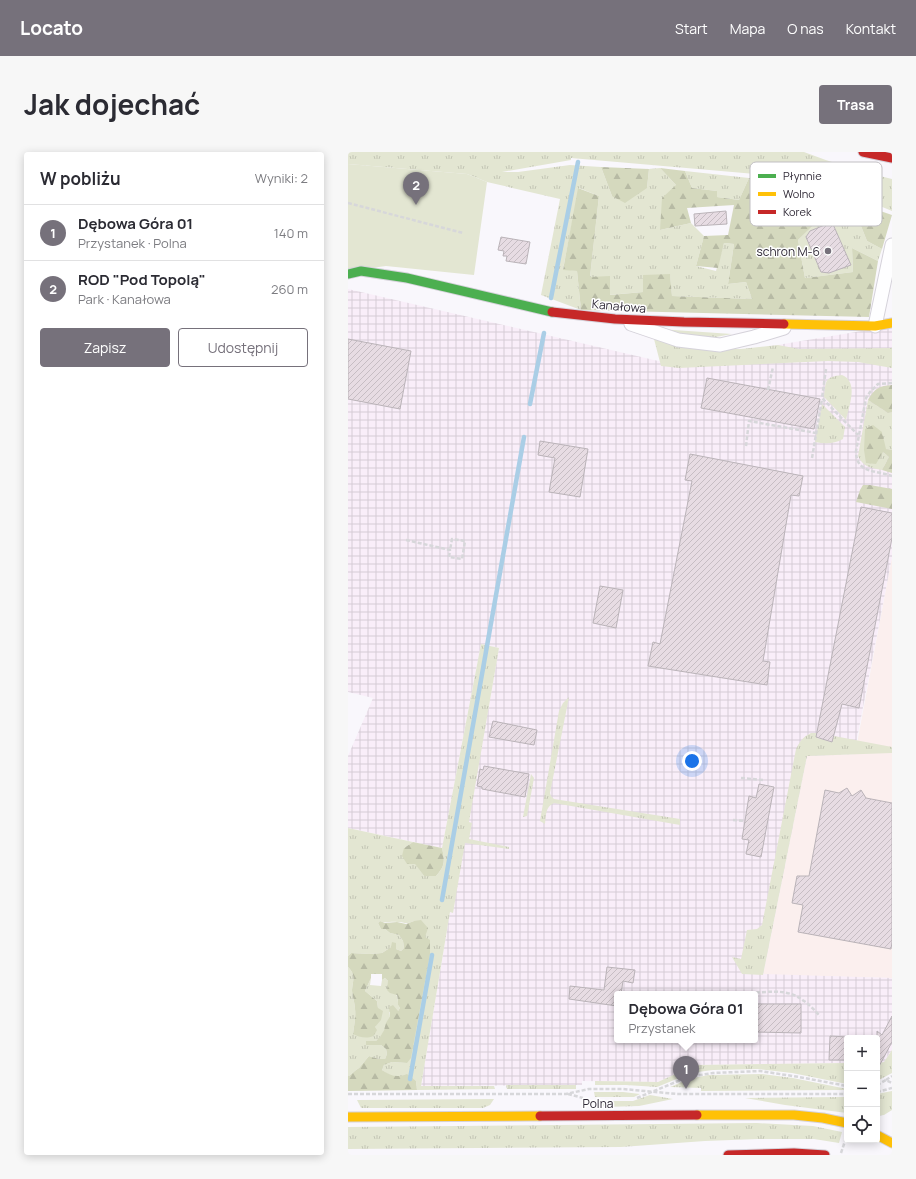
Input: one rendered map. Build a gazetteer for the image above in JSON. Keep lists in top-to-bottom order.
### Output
{
  "streets": {
    "street": ["Kanałowa", "Polna"]
  },
  "places": ["schron M-6"],
  "legend": ["Płynnie", "Wolno", "Korek"],
  "page": {
    "header": "Locato",
    "nav": [
      "Start",
      "Mapa",
      "O nas",
      "Kontakt"
    ],
    "title": "Jak dojechać",
    "buttons": [
      "Trasa",
      ["Zapisz", "Udostępnij"]
    ],
    "heading": ["W pobliżu", "Wyniki: 2"],
    "pins": ["2", "1"],
    "list": [
      {
        "mark": "1",
        "name": "Dębowa Góra 01",
        "note": "Przystanek · Polna",
        "value": "140 m"
      },
      {
        "mark": "2",
        "name": "ROD \"Pod Topolą\"",
        "note": "Park · Kanałowa",
        "value": "260 m"
      }
    ],
    "popup": ["Dębowa Góra 01", "Przystanek"],
    "map_buttons": ["+", "−"]
  }
}
